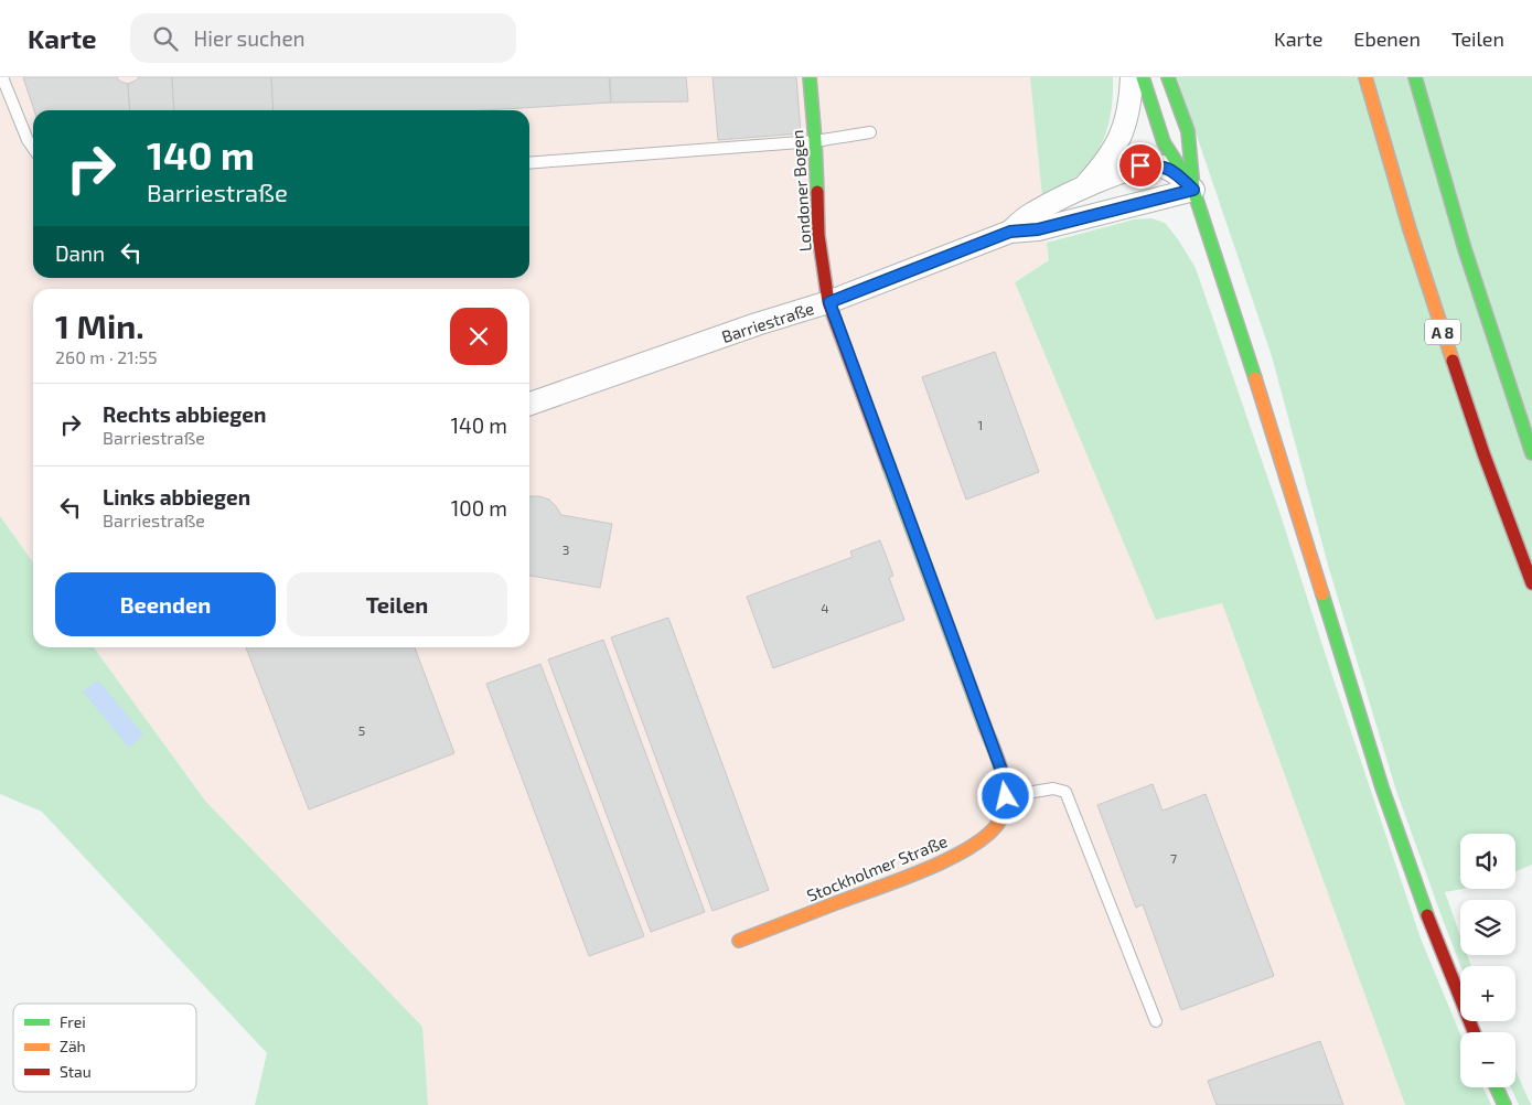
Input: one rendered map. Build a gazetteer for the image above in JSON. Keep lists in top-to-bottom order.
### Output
{
  "streets": {
    "main road": ["Londoner Bogen", "A 8", "Stockholmer Straße"],
    "street": ["Barriestraße"]
  },
  "crossings": [
    ["Londoner Bogen", "Barriestraße"],
    ["Londoner Bogen", "Stockholmer Straße"],
    ["Barriestraße", "Stockholmer Straße"]
  ],
  "house_numbers": [
    "1",
    "3",
    "4",
    "5",
    "7"
  ],
  "legend": ["Frei", "Zäh", "Stau"],
  "page": {
    "header": "Karte",
    "search": "Hier suchen",
    "nav": ["Karte", "Ebenen", "Teilen"],
    "turn": ["140 m", "Barriestraße"],
    "then": "Dann",
    "heading": ["1 Min.", "260 m · 21:55"],
    "list": [
      {
        "name": "Rechts abbiegen",
        "note": "Barriestraße",
        "value": "140 m"
      },
      {
        "name": "Links abbiegen",
        "note": "Barriestraße",
        "value": "100 m"
      }
    ],
    "buttons": ["Beenden", "Teilen"],
    "map_buttons": ["+", "−"]
  }
}
